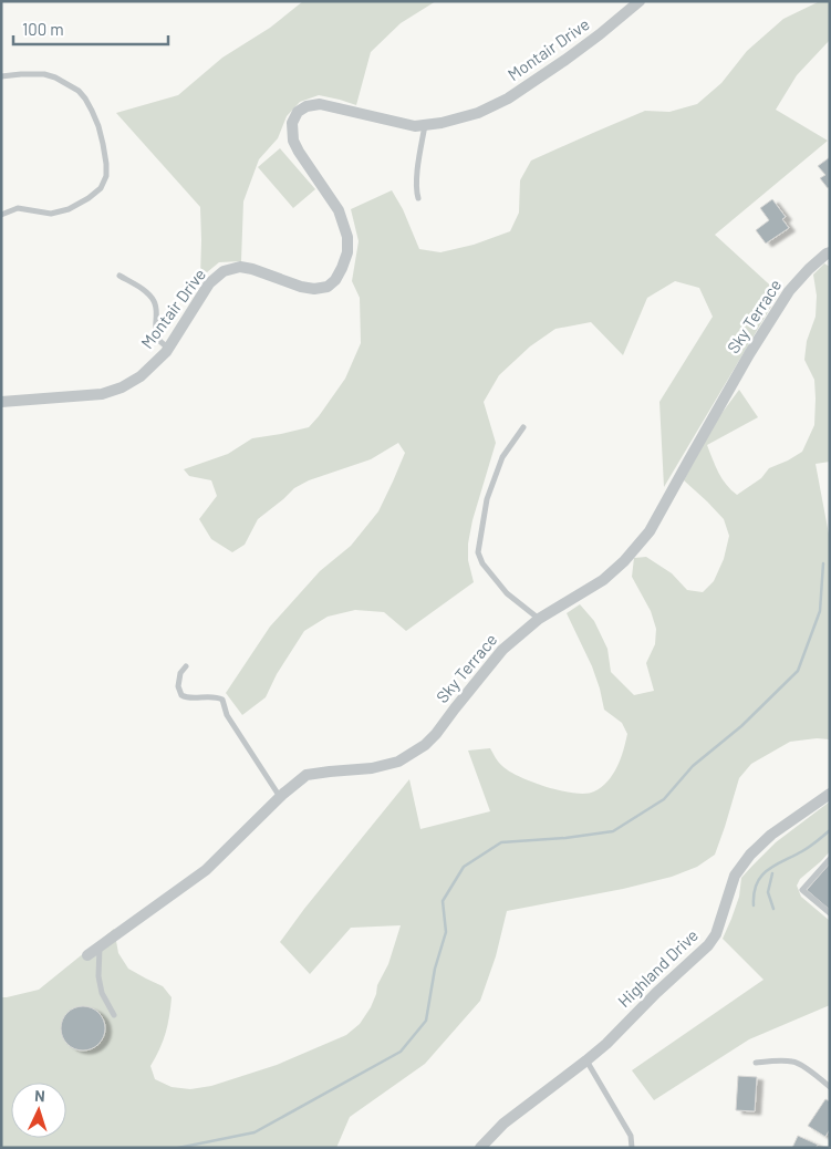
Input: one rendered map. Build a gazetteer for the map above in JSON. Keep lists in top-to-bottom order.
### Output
{
  "streets": {
    "street": ["Montair Drive", "Sky Terrace", "Highland Drive"]
  },
  "scale_bar": "100 m",
  "north": "top"
}
